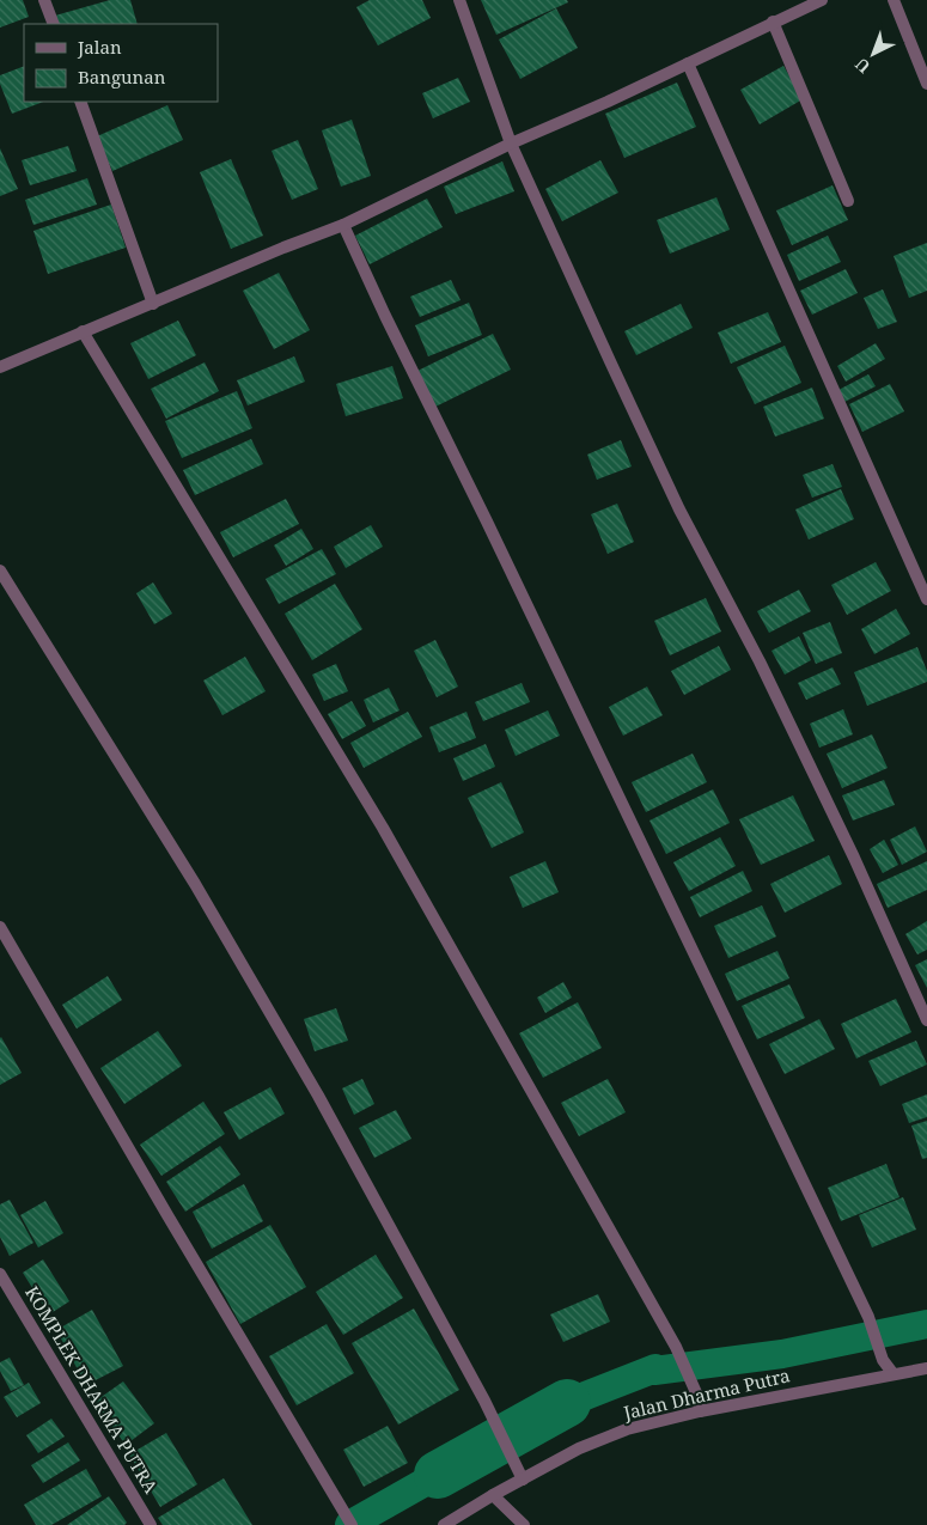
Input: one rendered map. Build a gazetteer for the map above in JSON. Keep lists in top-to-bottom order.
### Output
{
  "streets": {
    "street": ["KOMPLEK DHARMA PUTRA", "Jalan Dharma Putra"]
  },
  "legend": ["Jalan", "Bangunan"],
  "north": "bottom left"
}
